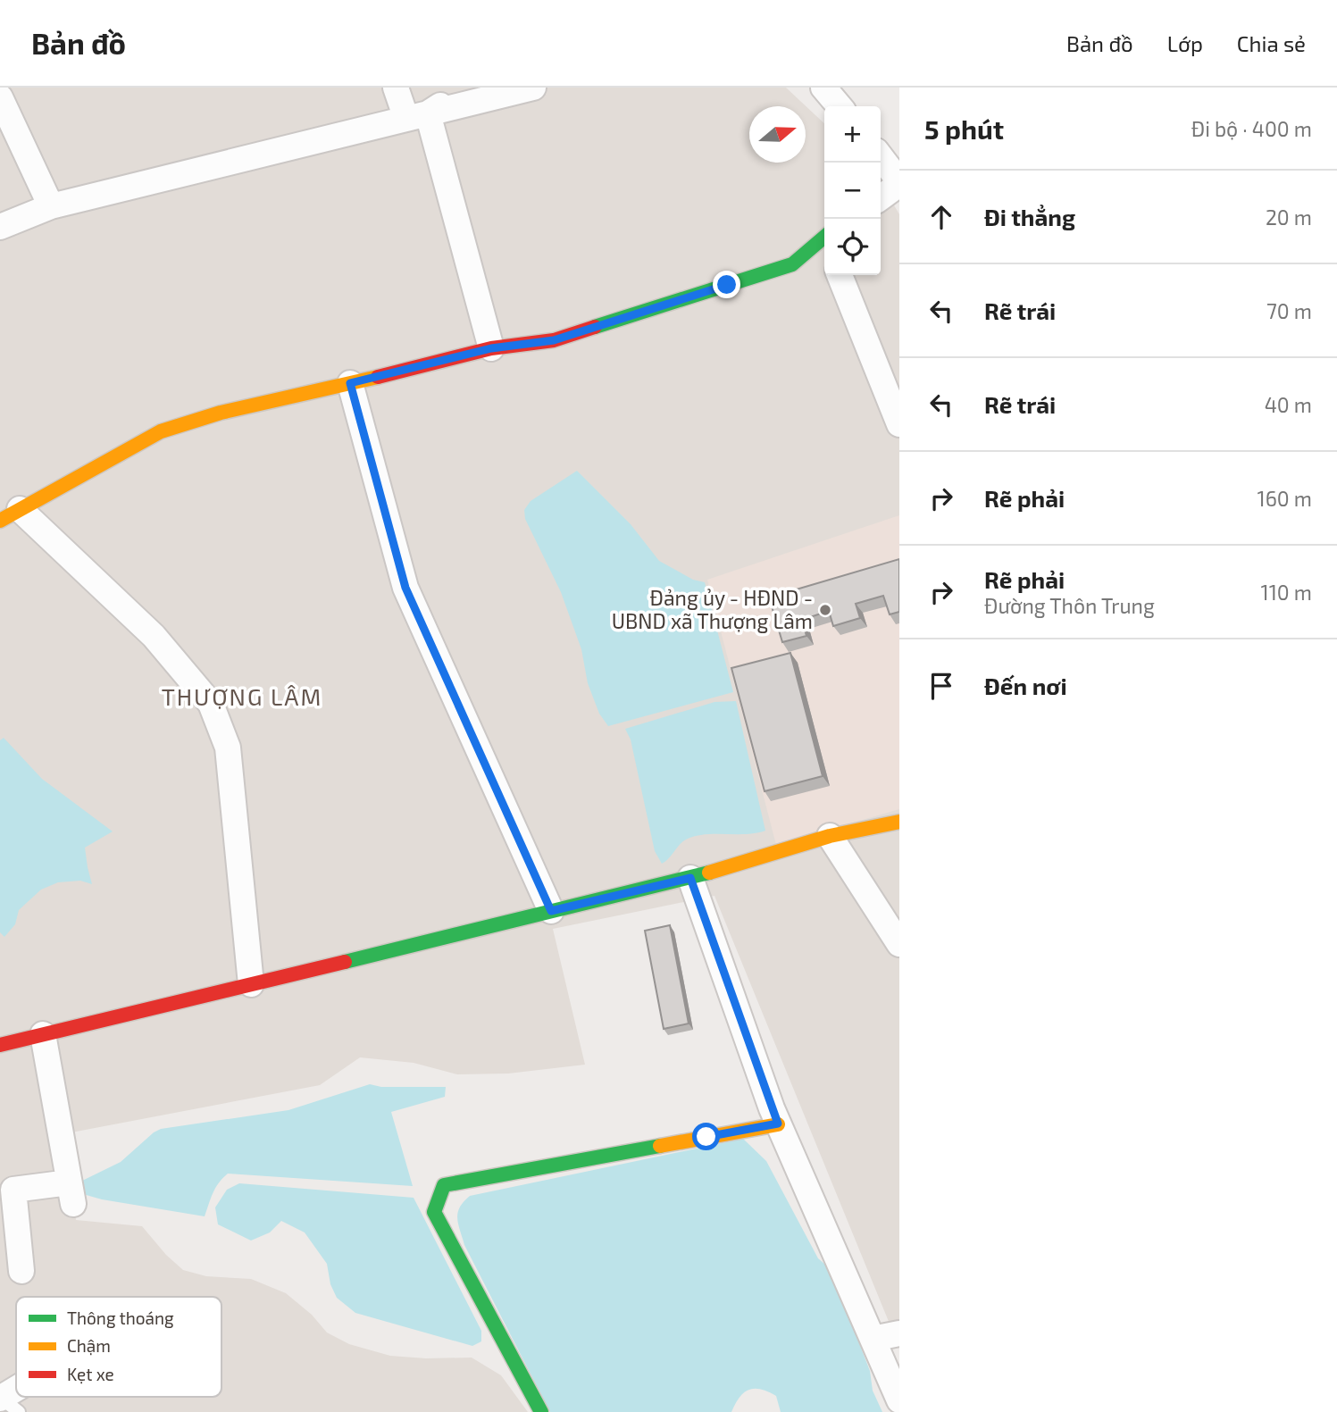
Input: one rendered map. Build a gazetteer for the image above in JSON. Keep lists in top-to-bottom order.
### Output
{
  "districts": ["THƯỢNG LÂM"],
  "places": ["Đảng ủy - HĐND - UBND xã Thượng Lâm"],
  "legend": ["Thông thoáng", "Chậm", "Kẹt xe"],
  "north": "right",
  "page": {
    "header": "Bản đồ",
    "nav": ["Bản đồ", "Lớp", "Chia sẻ"],
    "heading": ["5 phút", "Đi bộ · 400 m"],
    "map_buttons": ["+", "−"],
    "list": [
      ["Đi thẳng", "20 m"],
      ["Rẽ trái", "70 m"],
      ["Rẽ trái", "40 m"],
      ["Rẽ phải", "160 m"],
      ["Rẽ phải", "Đường Thôn Trung", "110 m"],
      "Đến nơi"
    ]
  }
}
